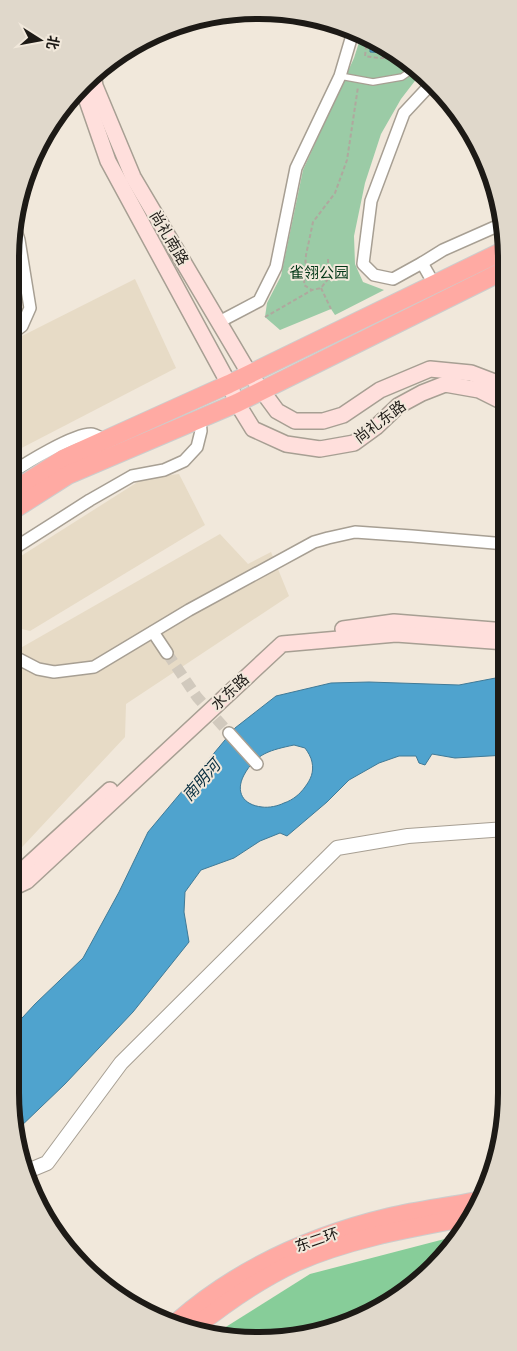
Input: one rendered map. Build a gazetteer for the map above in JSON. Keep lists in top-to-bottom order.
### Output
{
  "streets": {
    "highway": ["东二环"],
    "main road": ["尚礼南路", "尚礼东路", "水东路"]
  },
  "crossings": [
    ["尚礼南路", "尚礼东路"]
  ],
  "water": ["南明河"],
  "parks": ["雀翎公园"],
  "north": "right"
}
